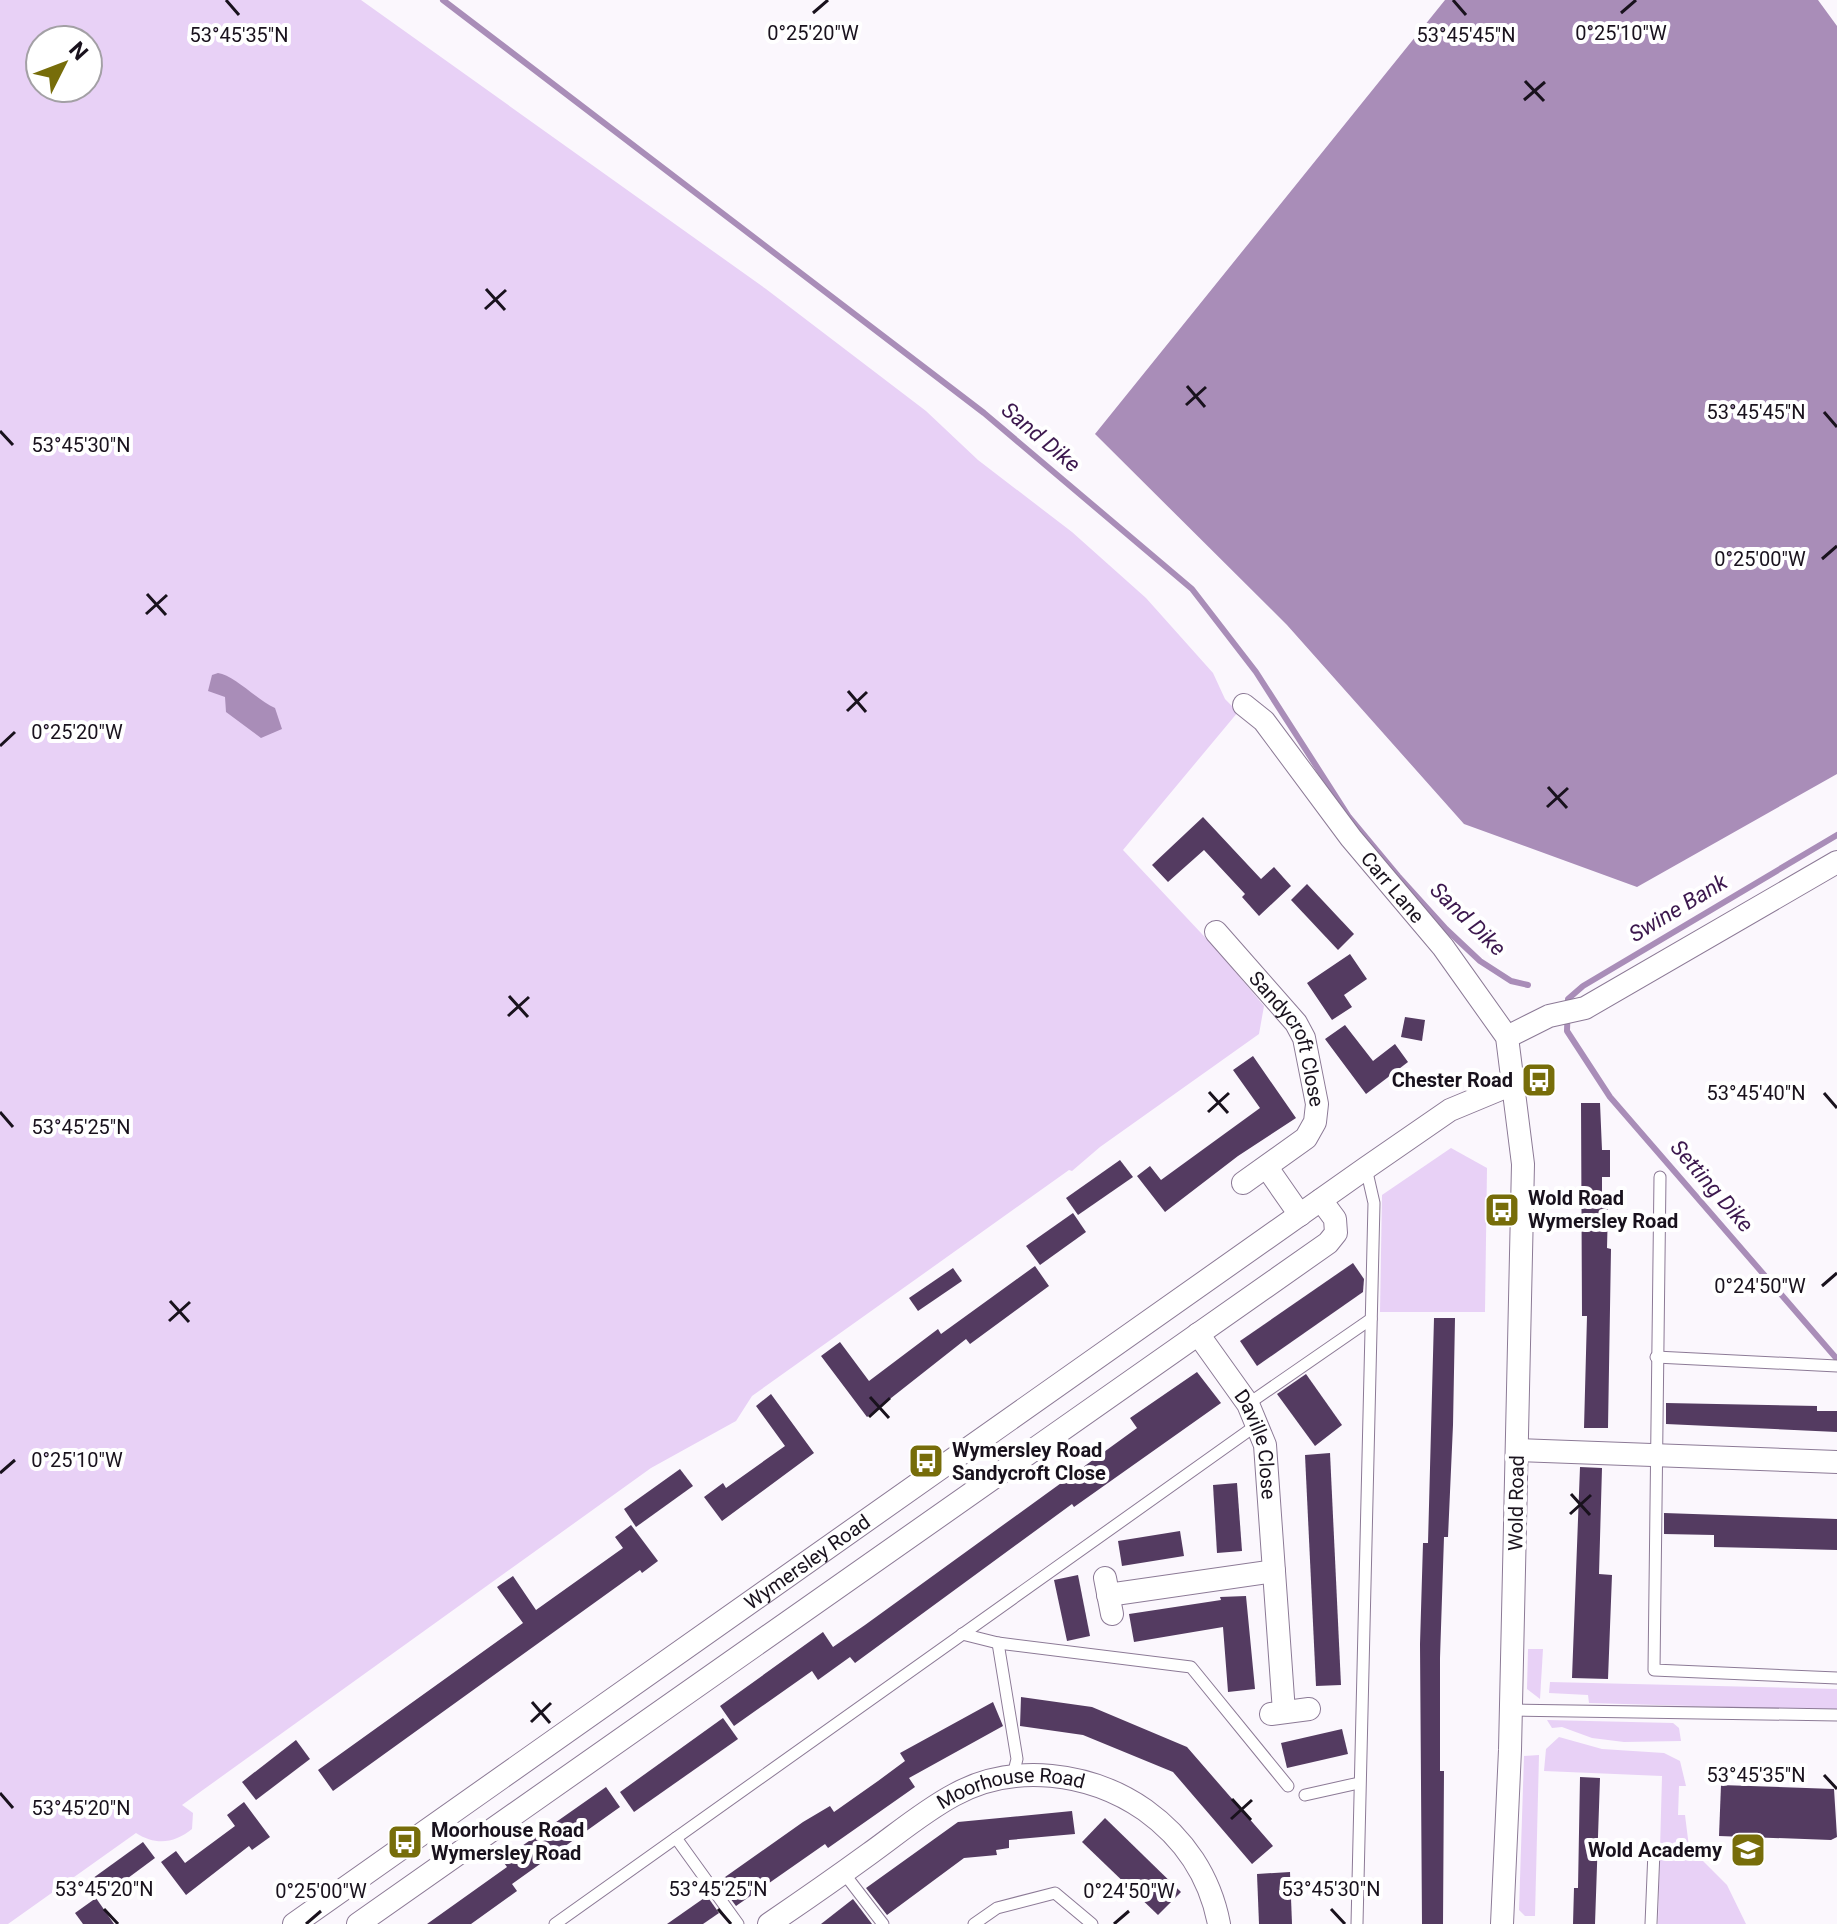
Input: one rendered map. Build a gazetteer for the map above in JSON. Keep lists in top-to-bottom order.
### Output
{
  "streets": {
    "street": [
      "Carr Lane",
      "Sandycroft Close",
      "Daville Close",
      "Wold Road",
      "Wymersley Road",
      "Moorhouse Road"
    ]
  },
  "crossings": [
    ["Carr Lane", "Wold Road"],
    ["Carr Lane", "Wymersley Road"],
    ["Daville Close", "Wymersley Road"],
    ["Wold Road", "Wymersley Road"]
  ],
  "water": ["Sand Dike", "Swine Bank", "Setting Dike"],
  "places": {
    "bus stop": [
      "Chester Road",
      "Wold Road Wymersley Road",
      "Wymersley Road Sandycroft Close",
      "Moorhouse Road Wymersley Road"
    ],
    "school or university": ["Wold Academy"]
  },
  "north": "top right",
  "coordinates": [
    "0°25'20\"W",
    "0°25'10\"W",
    "53°45'35\"N",
    "53°45'45\"N",
    "53°45'30\"N",
    "0°25'00\"W",
    "53°45'40\"N",
    "53°45'25\"N",
    "0°24'50\"W",
    "53°45'20\"N"
  ]
}
